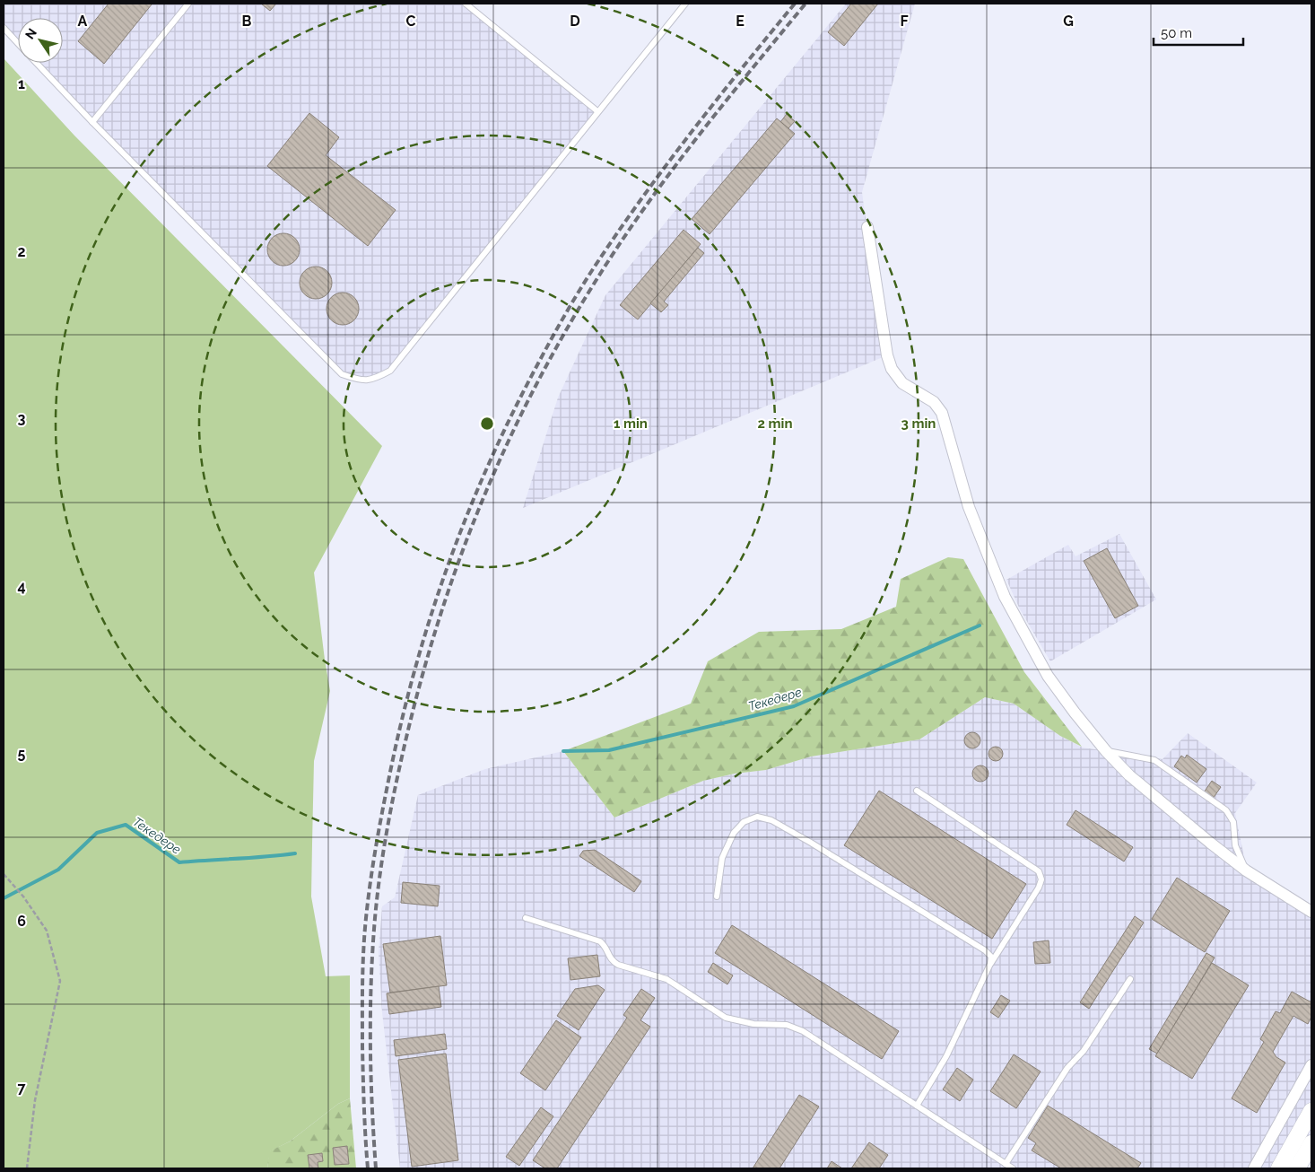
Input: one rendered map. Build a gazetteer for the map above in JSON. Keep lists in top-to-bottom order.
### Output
{
  "water": ["Текедере"],
  "scale_bar": "50 m",
  "north": "top left",
  "grid": {
    "columns": [
      "A",
      "B",
      "C",
      "D",
      "E",
      "F",
      "G"
    ],
    "rows": [
      "1",
      "2",
      "3",
      "4",
      "5",
      "6",
      "7"
    ]
  },
  "rings": ["1 min", "2 min", "3 min"]
}
